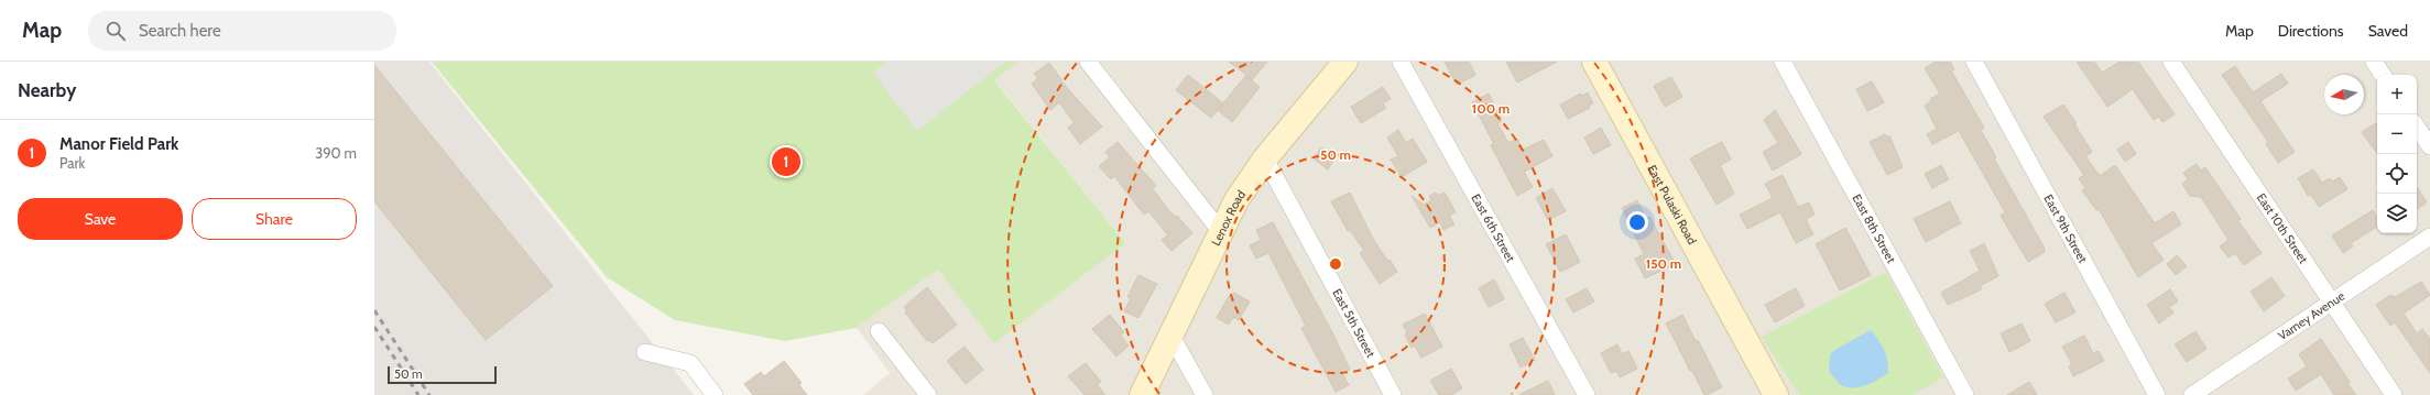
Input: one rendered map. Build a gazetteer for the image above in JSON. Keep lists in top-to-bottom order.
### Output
{
  "streets": {
    "street": [
      "East Pulaski Road",
      "Lenox Road",
      "East 6th Street",
      "East 10th Street",
      "East 8th Street",
      "East 9th Street",
      "Varney Avenue",
      "East 5th Street"
    ]
  },
  "crossings": [
    ["Lenox Road", "East 5th Street"],
    ["East 10th Street", "Varney Avenue"]
  ],
  "scale_bar": "50 m",
  "north": "left",
  "page": {
    "header": "Map",
    "search": "Search here",
    "nav": ["Map", "Directions", "Saved"],
    "heading": "Nearby",
    "map_buttons": ["+", "−"],
    "list": [
      {
        "mark": "1",
        "name": "Manor Field Park",
        "note": "Park",
        "value": "390 m"
      }
    ],
    "pins": "1",
    "buttons": ["Save", "Share"],
    "scale": "50 m"
  },
  "rings": ["100 m", "50 m", "150 m"]
}
